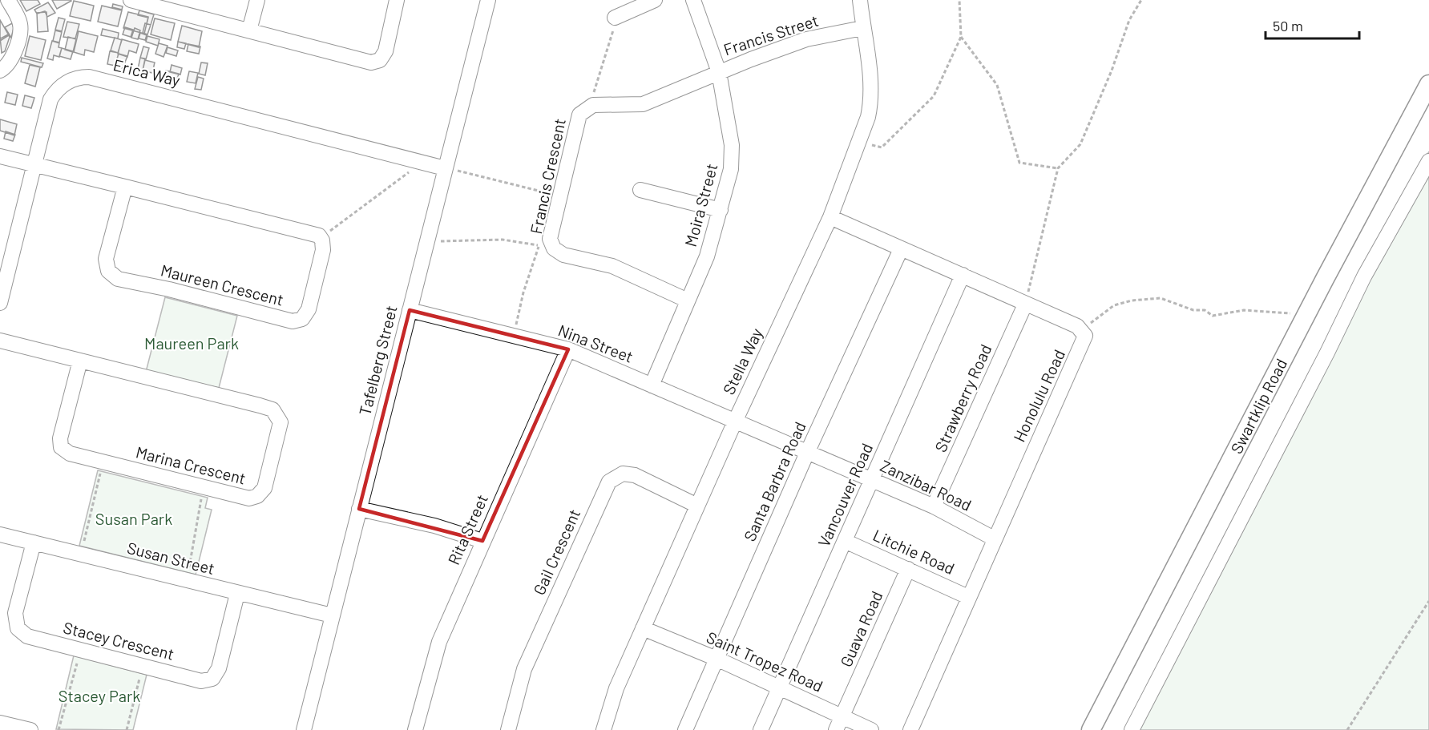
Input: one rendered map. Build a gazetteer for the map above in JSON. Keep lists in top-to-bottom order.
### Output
{
  "streets": {
    "main road": ["Swartklip Road"],
    "street": [
      "Francis Street",
      "Erica Way",
      "Francis Crescent",
      "Moira Street",
      "Maureen Crescent",
      "Nina Street",
      "Tafelberg Street",
      "Stella Way",
      "Honolulu Road",
      "Strawberry Road",
      "Marina Crescent",
      "Santa Barbra Road",
      "Zanzibar Road",
      "Vancouver Road",
      "Rita Street",
      "Gail Crescent",
      "Litchie Road",
      "Susan Street",
      "Guava Road",
      "Stacey Crescent",
      "Saint Tropez Road"
    ]
  },
  "crossings": [
    ["Francis Street", "Moira Street"],
    ["Francis Street", "Stella Way"],
    ["Erica Way", "Maureen Crescent"],
    ["Erica Way", "Tafelberg Street"],
    ["Francis Crescent", "Moira Street"],
    ["Moira Street", "Nina Street"],
    ["Nina Street", "Tafelberg Street"],
    ["Nina Street", "Stella Way"],
    ["Nina Street", "Zanzibar Road"],
    ["Nina Street", "Rita Street"],
    ["Tafelberg Street", "Susan Street"],
    ["Stella Way", "Zanzibar Road"],
    ["Stella Way", "Gail Crescent"],
    ["Stella Way", "Saint Tropez Road"],
    ["Honolulu Road", "Zanzibar Road"],
    ["Honolulu Road", "Litchie Road"],
    ["Strawberry Road", "Zanzibar Road"],
    ["Santa Barbra Road", "Zanzibar Road"],
    ["Santa Barbra Road", "Saint Tropez Road"],
    ["Zanzibar Road", "Vancouver Road"],
    ["Vancouver Road", "Litchie Road"],
    ["Vancouver Road", "Saint Tropez Road"],
    ["Litchie Road", "Guava Road"],
    ["Susan Street", "Stacey Crescent"],
    ["Guava Road", "Saint Tropez Road"]
  ],
  "parks": ["Maureen Park", "Susan Park", "Stacey Park"],
  "scale_bar": "50 m"
}
